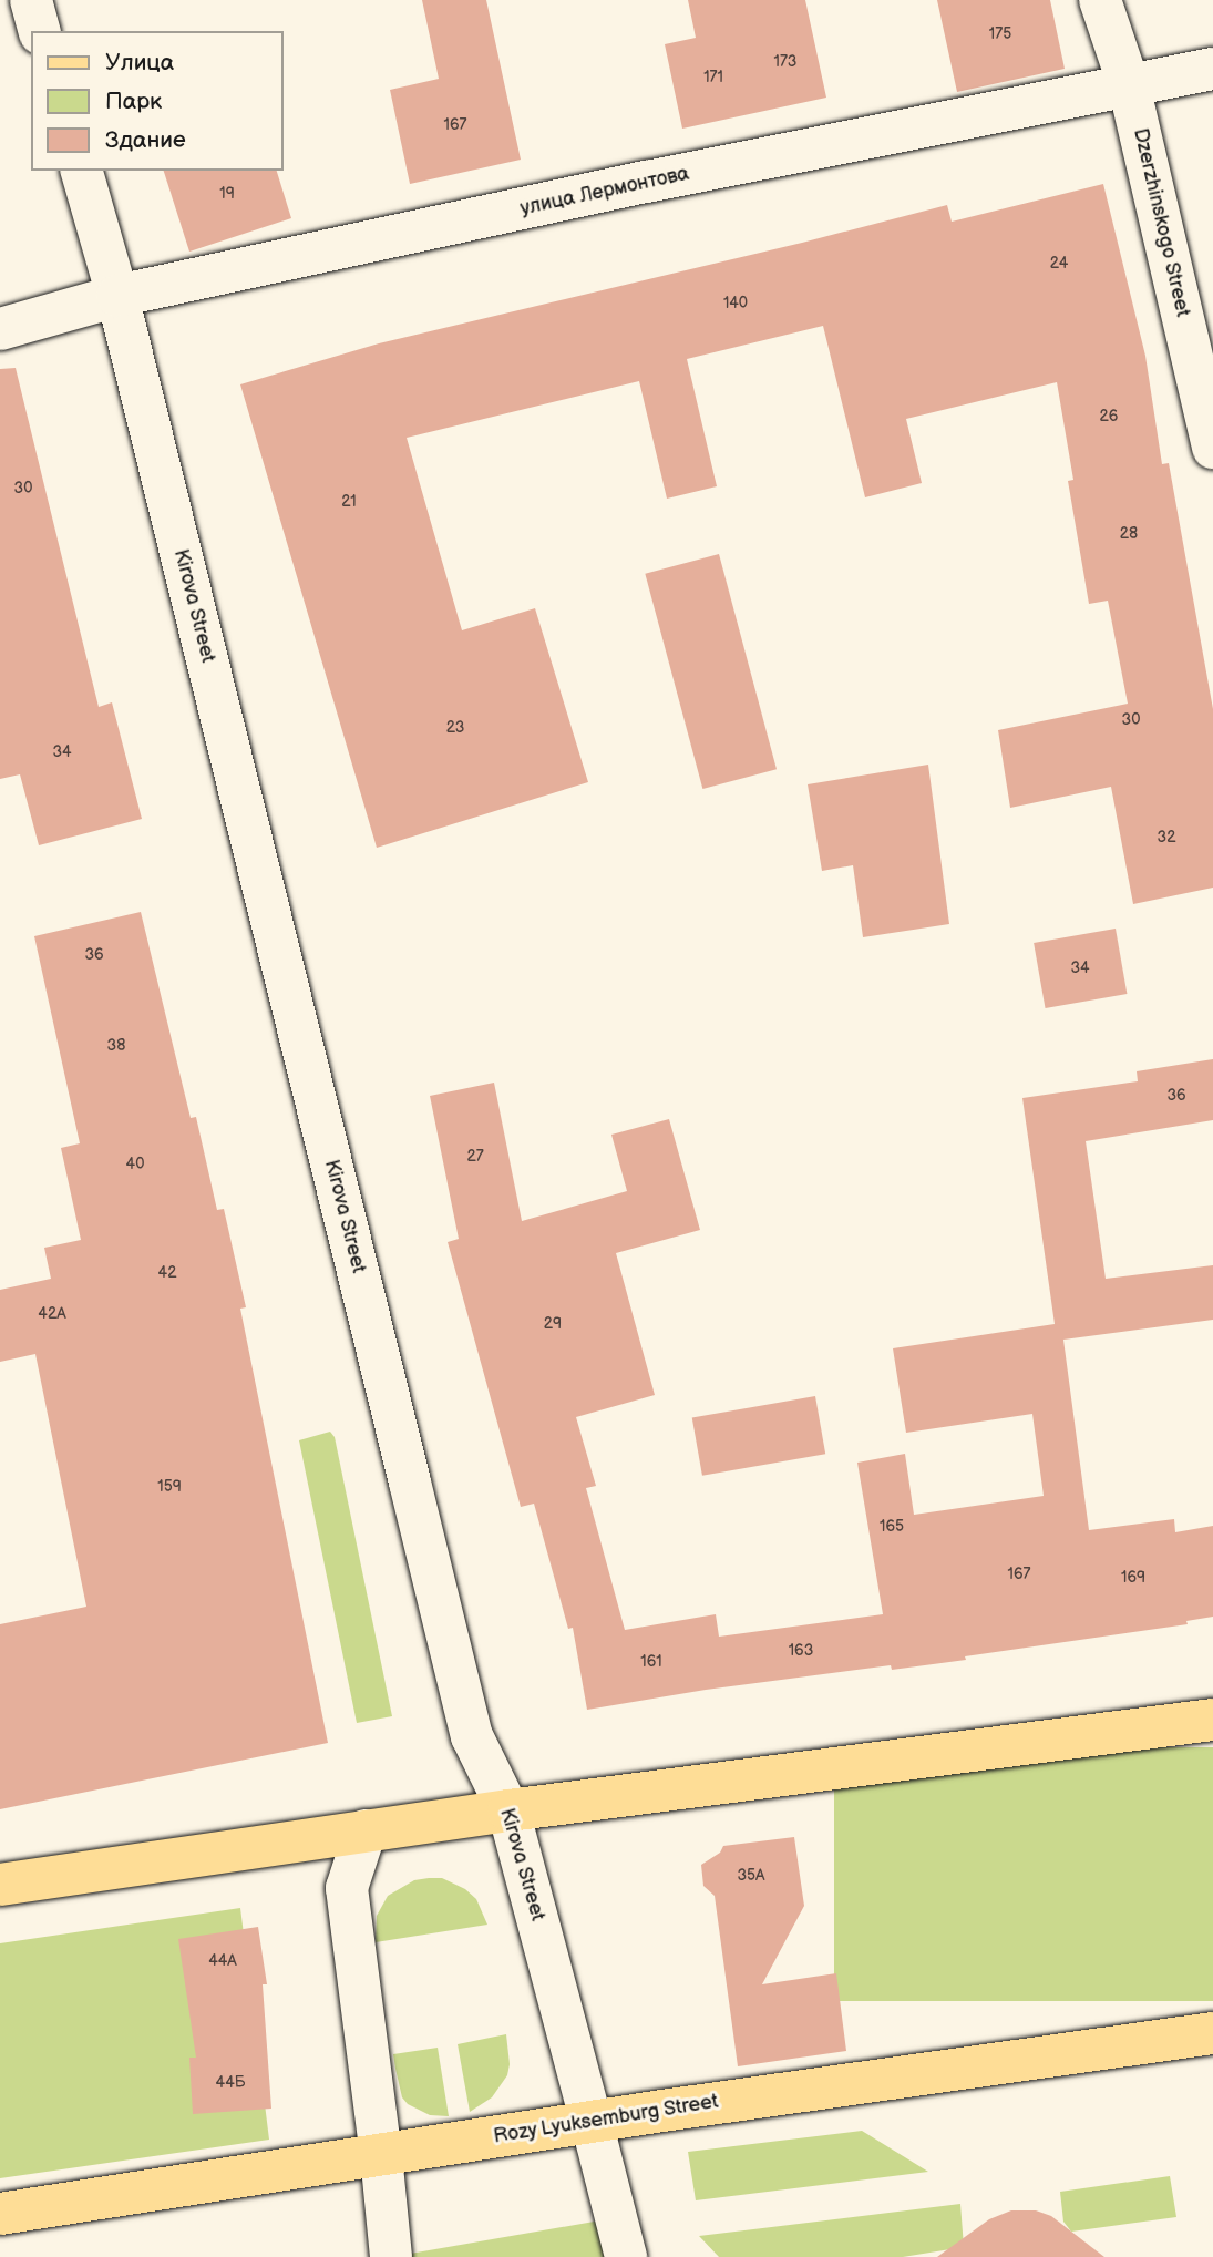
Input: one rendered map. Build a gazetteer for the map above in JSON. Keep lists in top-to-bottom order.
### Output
{
  "streets": {
    "main road": ["Rozy Lyuksemburg Street"],
    "street": ["улица Лермонтова", "Dzerzhinskogo Street", "Kirova Street"]
  },
  "crossings": [
    ["улица Лермонтова", "Dzerzhinskogo Street"],
    ["улица Лермонтова", "Kirova Street"],
    ["Kirova Street", "Rozy Lyuksemburg Street"]
  ],
  "house_numbers": [
    "175",
    "173",
    "171",
    "167",
    "19",
    "24",
    "140",
    "26",
    "30",
    "21",
    "28",
    "30",
    "23",
    "34",
    "32",
    "36",
    "34",
    "38",
    "36",
    "27",
    "40",
    "42",
    "42А",
    "29",
    "159",
    "165",
    "167",
    "169",
    "163",
    "161",
    "35А",
    "44А",
    "44Б"
  ],
  "legend": ["Улица", "Парк", "Здание"]
}
